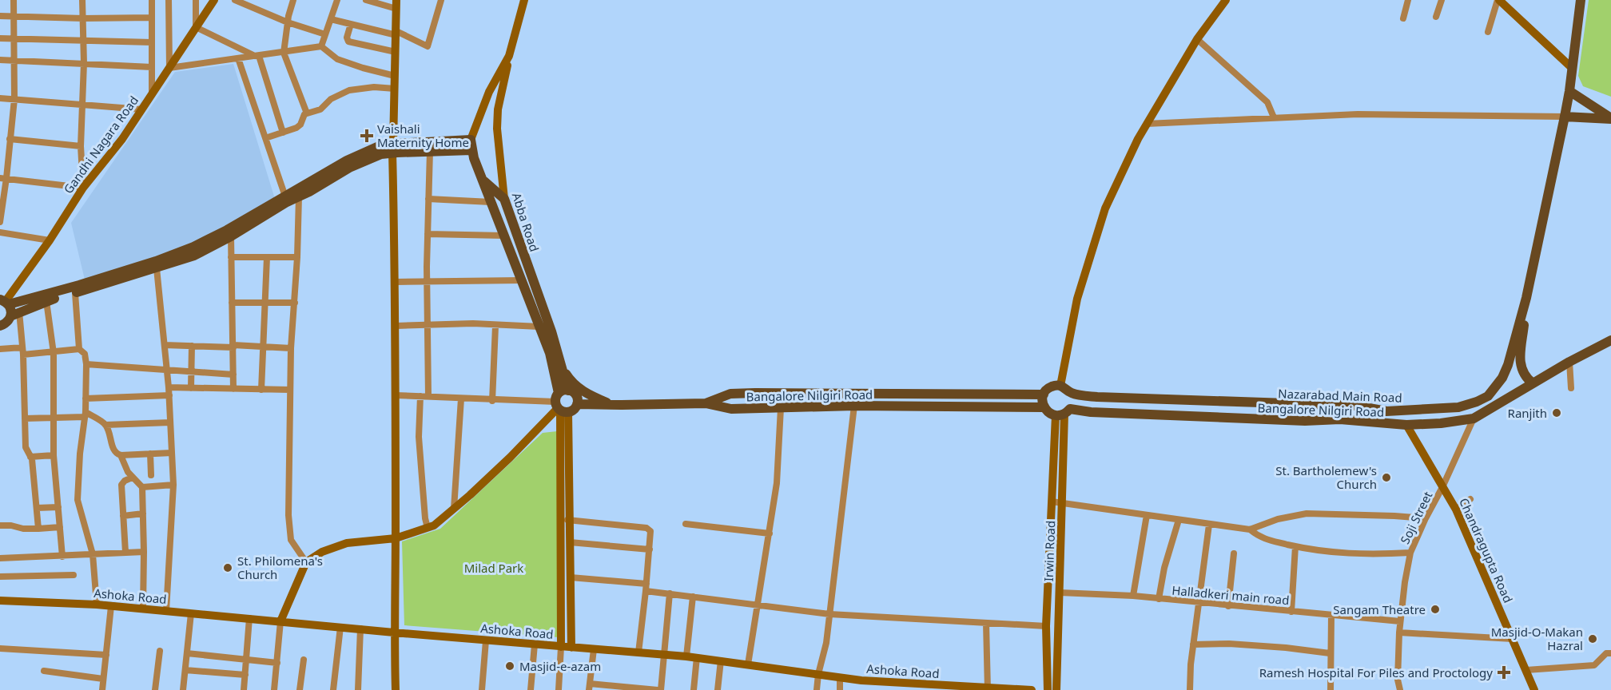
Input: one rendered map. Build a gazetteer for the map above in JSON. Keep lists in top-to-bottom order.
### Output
{
  "streets": {
    "main road": ["Abba Road", "Bangalore Nilgiri Road", "Nazarabad Main Road"],
    "street": [
      "Gandhi Nagara Road",
      "Soji Street",
      "Chandragupta Road",
      "Irwin Road",
      "Halladkeri main road",
      "Ashoka Road"
    ]
  },
  "crossings": [
    ["Bangalore Nilgiri Road", "Soji Street"],
    ["Bangalore Nilgiri Road", "Chandragupta Road"],
    ["Bangalore Nilgiri Road", "Irwin Road"],
    ["Soji Street", "Chandragupta Road"],
    ["Soji Street", "Halladkeri main road"],
    ["Irwin Road", "Halladkeri main road"]
  ],
  "parks": ["Milad Park"],
  "places": {
    "health": ["Vaishali Maternity Home", "Ramesh Hospital For Piles and Proctology"],
    "other": [
      "Ranjith",
      "St. Bartholemew's Church",
      "St. Philomena's Church",
      "Sangam Theatre",
      "Masjid-O-Makan Hazral",
      "Masjid-e-azam"
    ]
  }
}
